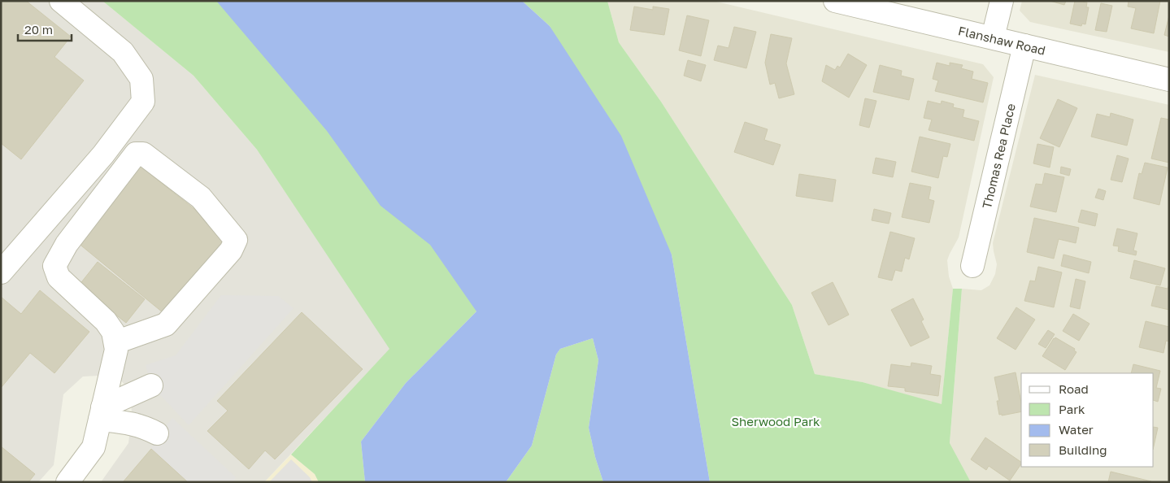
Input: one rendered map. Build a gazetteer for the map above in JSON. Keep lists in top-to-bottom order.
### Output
{
  "streets": {
    "street": ["Flanshaw Road", "Thomas Rea Place"]
  },
  "crossings": [
    ["Flanshaw Road", "Thomas Rea Place"]
  ],
  "parks": ["Sherwood Park"],
  "legend": [
    "Road",
    "Park",
    "Water",
    "Building"
  ],
  "scale_bar": "20 m"
}
